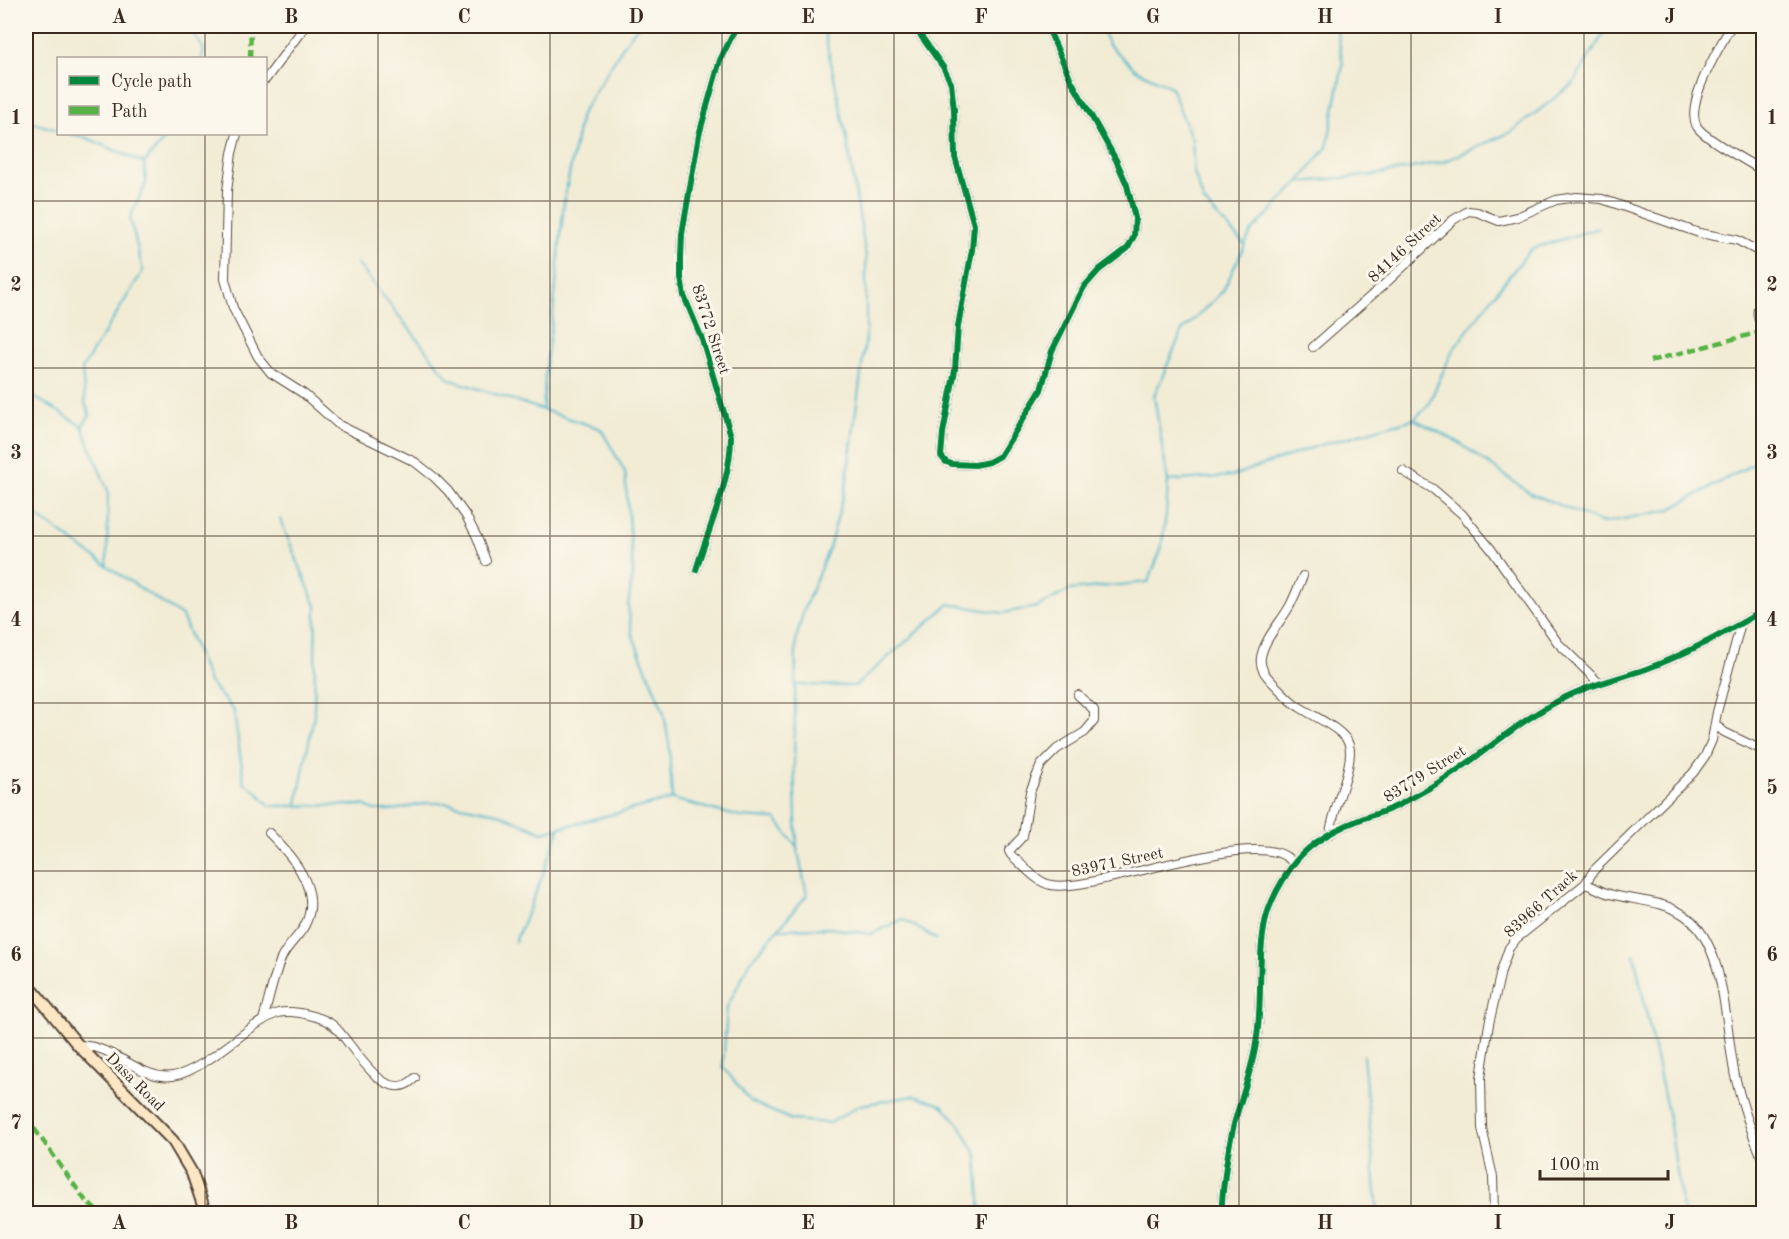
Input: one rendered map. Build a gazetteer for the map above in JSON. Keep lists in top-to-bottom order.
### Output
{
  "streets": {
    "street": [
      "84146 Street",
      "83772 Street",
      "83779 Street",
      "83971 Street",
      "83966 Track",
      "Dasa Road"
    ]
  },
  "crossings": [
    ["83779 Street", "83971 Street"],
    ["83779 Street", "83966 Track"]
  ],
  "legend": ["Cycle path", "Path"],
  "scale_bar": "100 m",
  "grid": {
    "columns": [
      "A",
      "B",
      "C",
      "D",
      "E",
      "F",
      "G",
      "H",
      "I",
      "J"
    ],
    "rows": [
      "1",
      "2",
      "3",
      "4",
      "5",
      "6",
      "7"
    ]
  }
}
